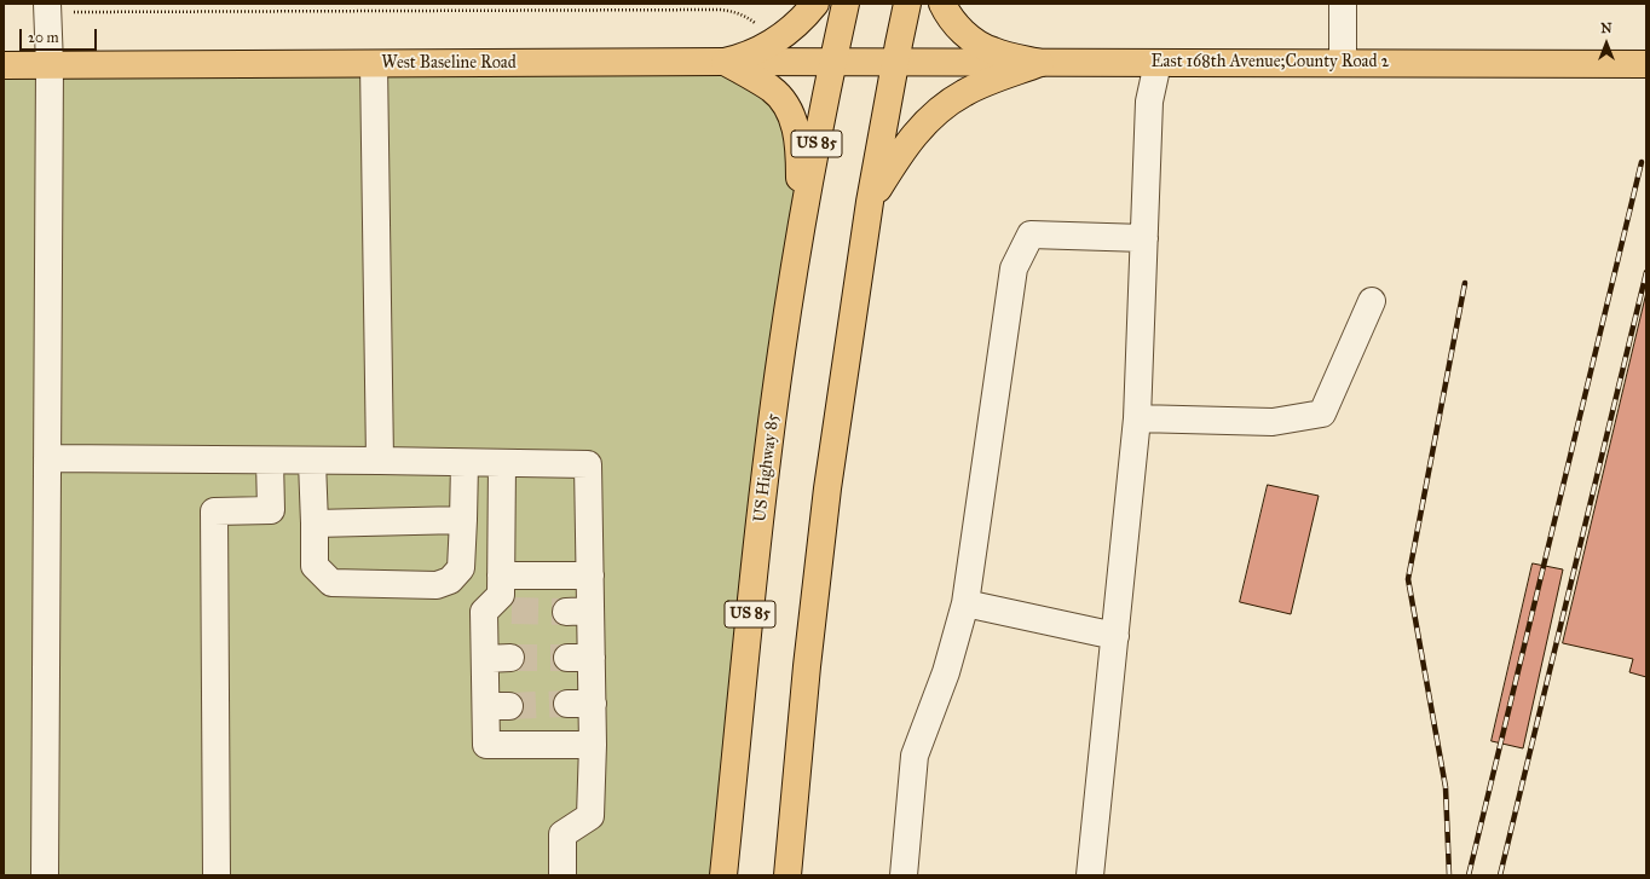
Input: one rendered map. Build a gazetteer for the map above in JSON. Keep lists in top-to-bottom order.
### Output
{
  "streets": {
    "main road": [
      "East 168th Avenue;County Road 2",
      "West Baseline Road",
      "US 85",
      "US Highway 85"
    ]
  },
  "crossings": [
    ["East 168th Avenue;County Road 2", "West Baseline Road"],
    ["West Baseline Road", "US 85"],
    ["West Baseline Road", "US Highway 85"],
    ["US 85", "US Highway 85"]
  ],
  "scale_bar": "20 m",
  "north": "top"
}
